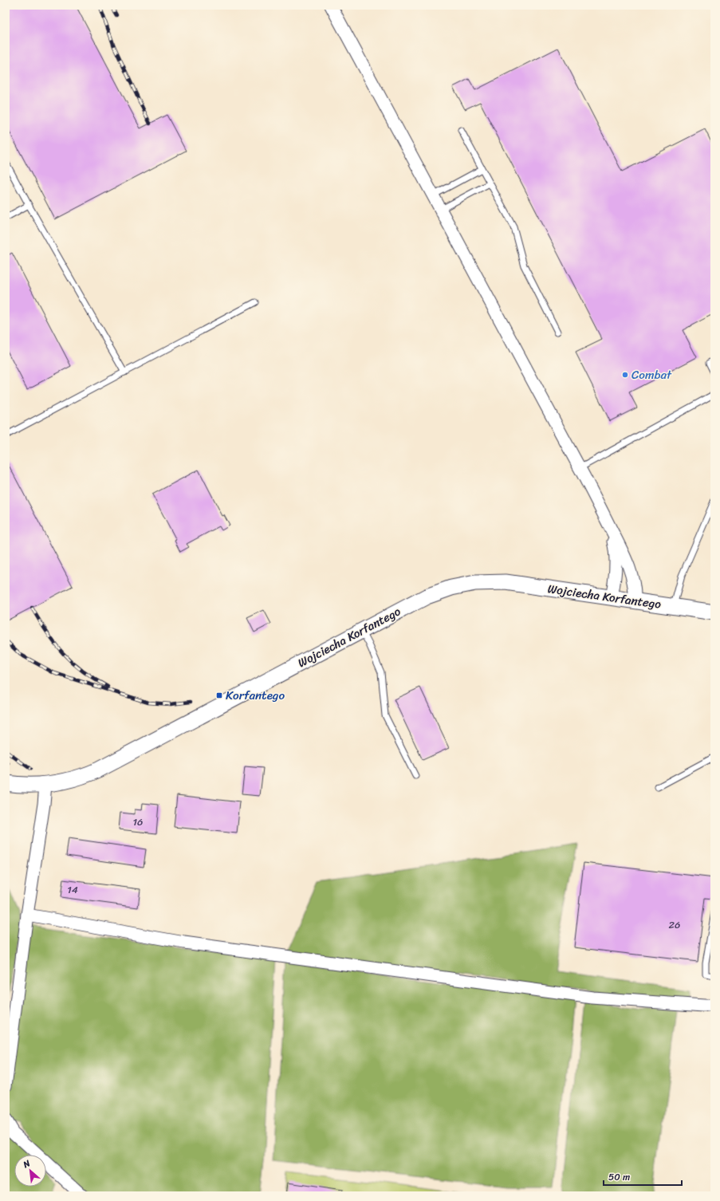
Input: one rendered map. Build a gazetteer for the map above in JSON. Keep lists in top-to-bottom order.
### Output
{
  "streets": {
    "street": ["Wojciecha Korfantego"]
  },
  "places": {
    "other": ["Combat"],
    "transit": ["Korfantego"]
  },
  "house_numbers": ["16", "14", "26"],
  "scale_bar": "50 m",
  "north": "top left"
}
